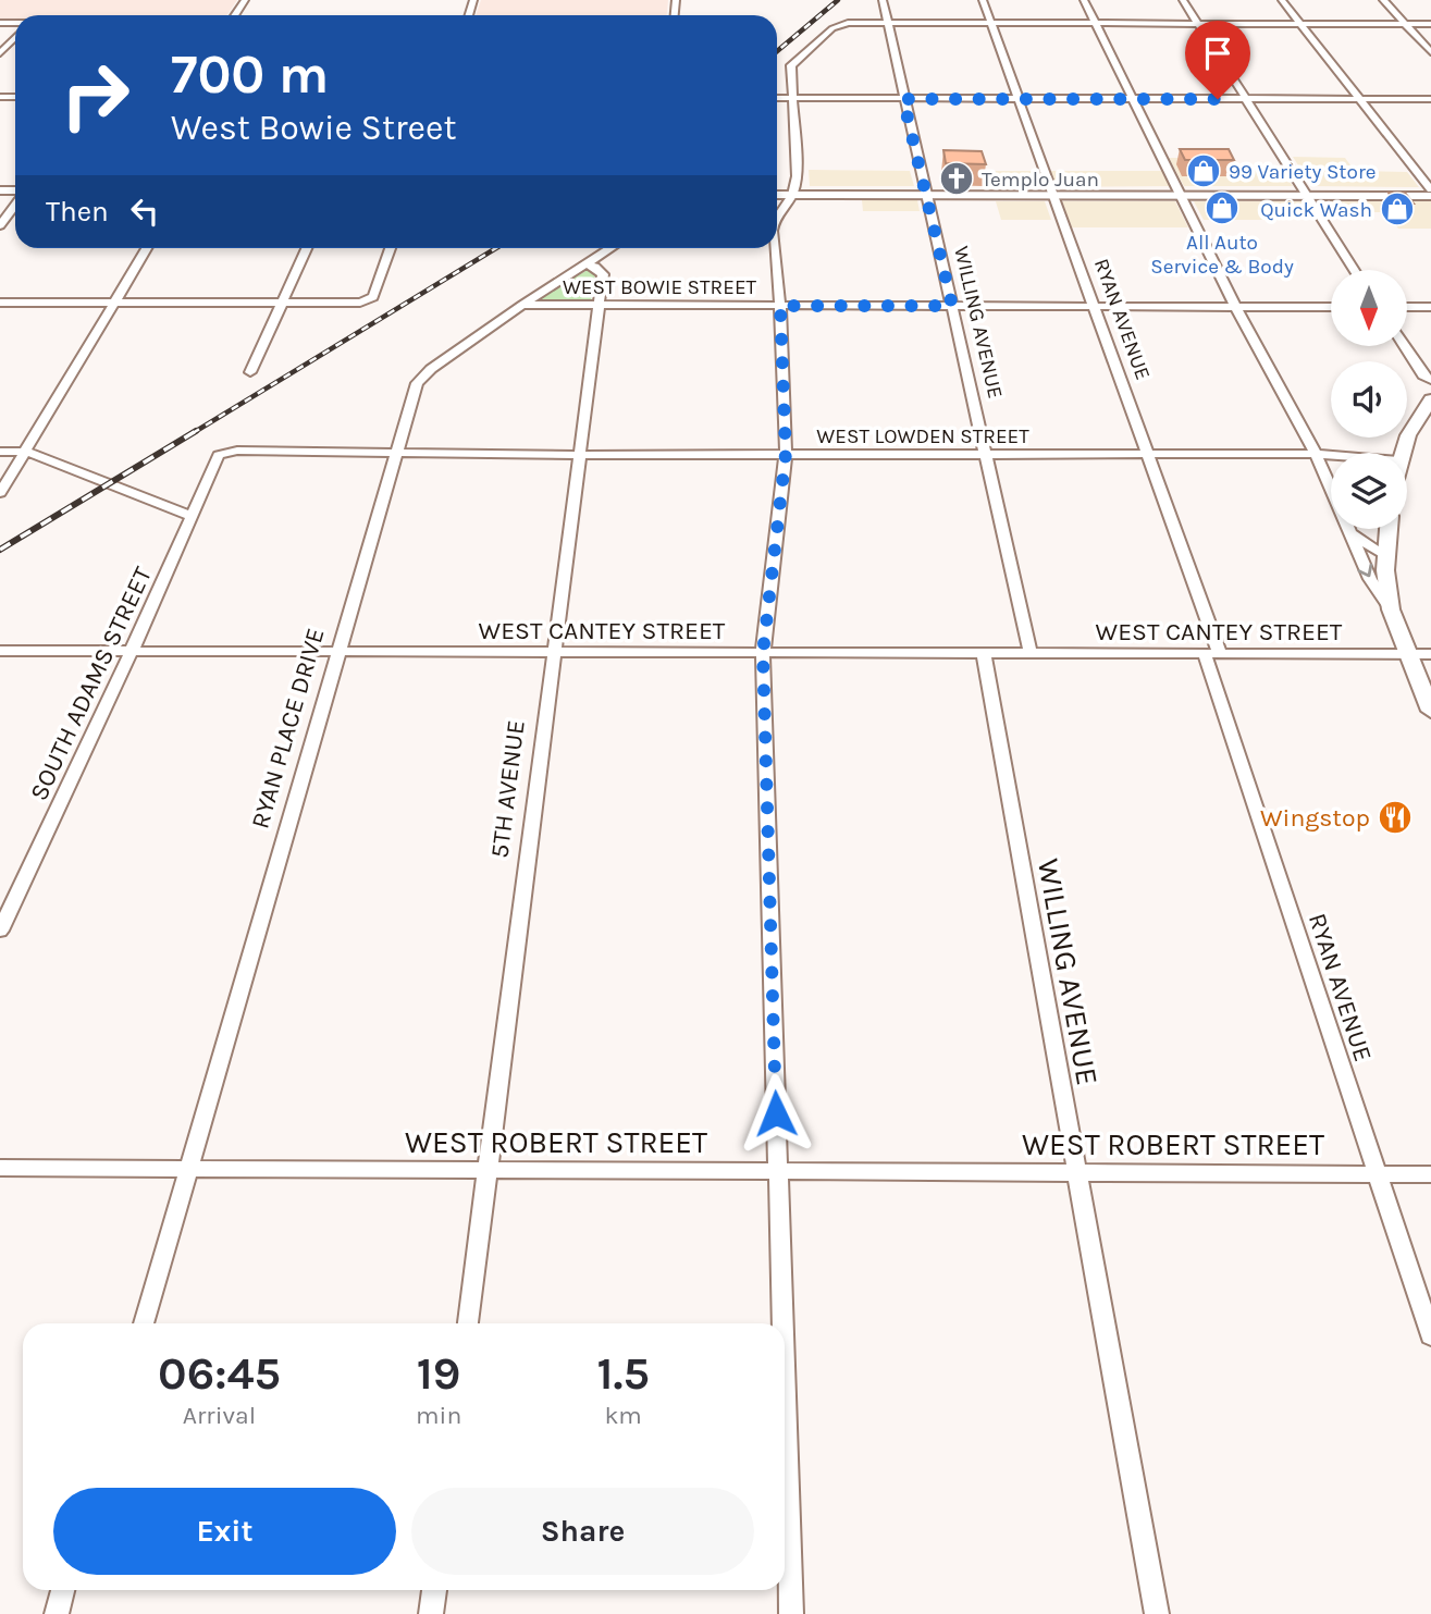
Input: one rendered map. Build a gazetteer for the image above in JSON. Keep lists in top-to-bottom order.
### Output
{
  "streets": {
    "street": [
      "WEST BOWIE STREET",
      "RYAN AVENUE",
      "WILLING AVENUE",
      "WEST LOWDEN STREET",
      "WEST CANTEY STREET",
      "SOUTH ADAMS STREET",
      "RYAN PLACE DRIVE",
      "5TH AVENUE",
      "WEST ROBERT STREET"
    ]
  },
  "crossings": [
    ["WEST BOWIE STREET", "RYAN AVENUE"],
    ["WEST BOWIE STREET", "WILLING AVENUE"],
    ["WEST BOWIE STREET", "RYAN PLACE DRIVE"],
    ["WEST BOWIE STREET", "5TH AVENUE"],
    ["RYAN AVENUE", "WEST LOWDEN STREET"],
    ["RYAN AVENUE", "WEST CANTEY STREET"],
    ["RYAN AVENUE", "WEST ROBERT STREET"],
    ["WILLING AVENUE", "WEST LOWDEN STREET"],
    ["WILLING AVENUE", "WEST CANTEY STREET"],
    ["WILLING AVENUE", "WEST ROBERT STREET"],
    ["WEST LOWDEN STREET", "SOUTH ADAMS STREET"],
    ["WEST LOWDEN STREET", "RYAN PLACE DRIVE"],
    ["WEST LOWDEN STREET", "5TH AVENUE"],
    ["WEST CANTEY STREET", "SOUTH ADAMS STREET"],
    ["WEST CANTEY STREET", "RYAN PLACE DRIVE"],
    ["WEST CANTEY STREET", "5TH AVENUE"],
    ["RYAN PLACE DRIVE", "5TH AVENUE"],
    ["RYAN PLACE DRIVE", "WEST ROBERT STREET"],
    ["5TH AVENUE", "WEST ROBERT STREET"]
  ],
  "places": {
    "shop": ["99 Variety Store", "All Auto Service & Body", "Quick Wash"],
    "church": ["Templo Juan"],
    "restaurant": ["Wingstop"]
  },
  "north": "bottom",
  "page": {
    "turn": ["700 m", "West Bowie Street"],
    "then": "Then",
    "eta": [
      "06:45",
      "Arrival",
      "19",
      "min",
      "1.5",
      "km"
    ],
    "buttons": ["Exit", "Share"]
  }
}
